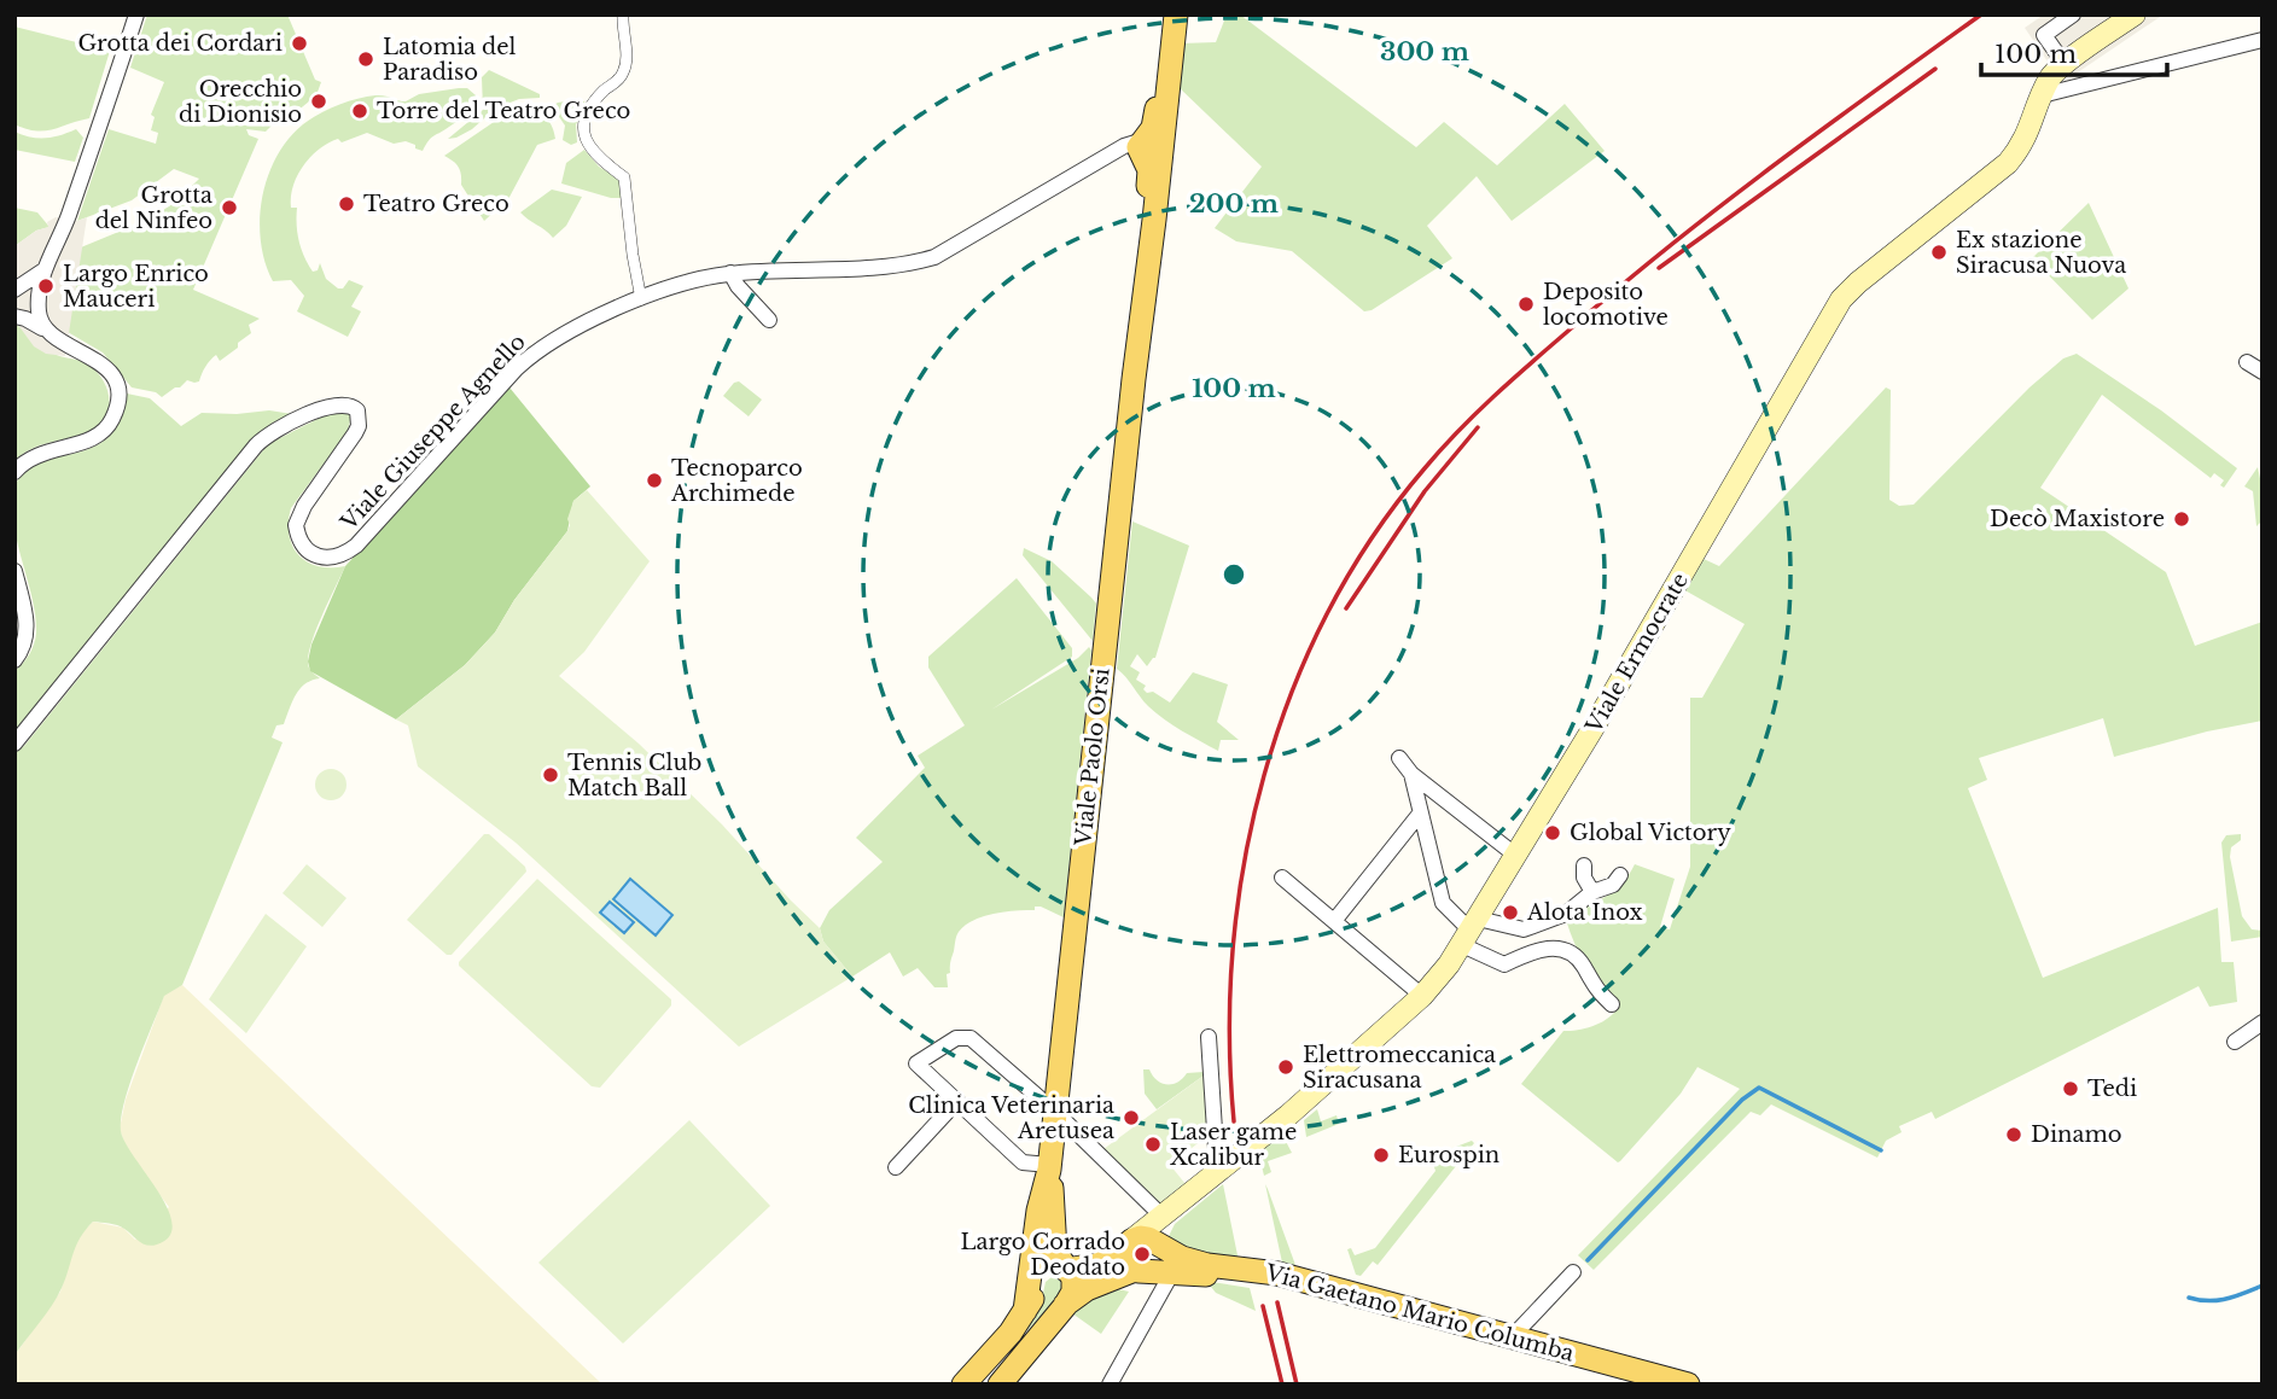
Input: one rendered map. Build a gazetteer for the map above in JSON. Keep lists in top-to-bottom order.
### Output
{
  "streets": {
    "main road": ["Viale Ermocrate", "Viale Paolo Orsi", "Via Gaetano Mario Columba"],
    "street": ["Viale Giuseppe Agnello"]
  },
  "crossings": [
    ["Viale Giuseppe Agnello", "Viale Paolo Orsi"]
  ],
  "places": [
    "Grotta dei Cordari",
    "Latomia del Paradiso",
    "Orecchio di Dionisio",
    "Torre del Teatro Greco",
    "Teatro Greco",
    "Grotta del Ninfeo",
    "Ex stazione Siracusa Nuova",
    "Largo Enrico Mauceri",
    "Deposito locomotive",
    "Tecnoparco Archimede",
    "Decò Maxistore",
    "Tennis Club Match Ball",
    "Global Victory",
    "Alota Inox",
    "Elettromeccanica Siracusana",
    "Tedi",
    "Clinica Veterinaria Aretusea",
    "Dinamo",
    "Laser game Xcalibur",
    "Eurospin",
    "Largo Corrado Deodato"
  ],
  "scale_bar": "100 m",
  "rings": ["300 m", "200 m", "100 m"]
}
